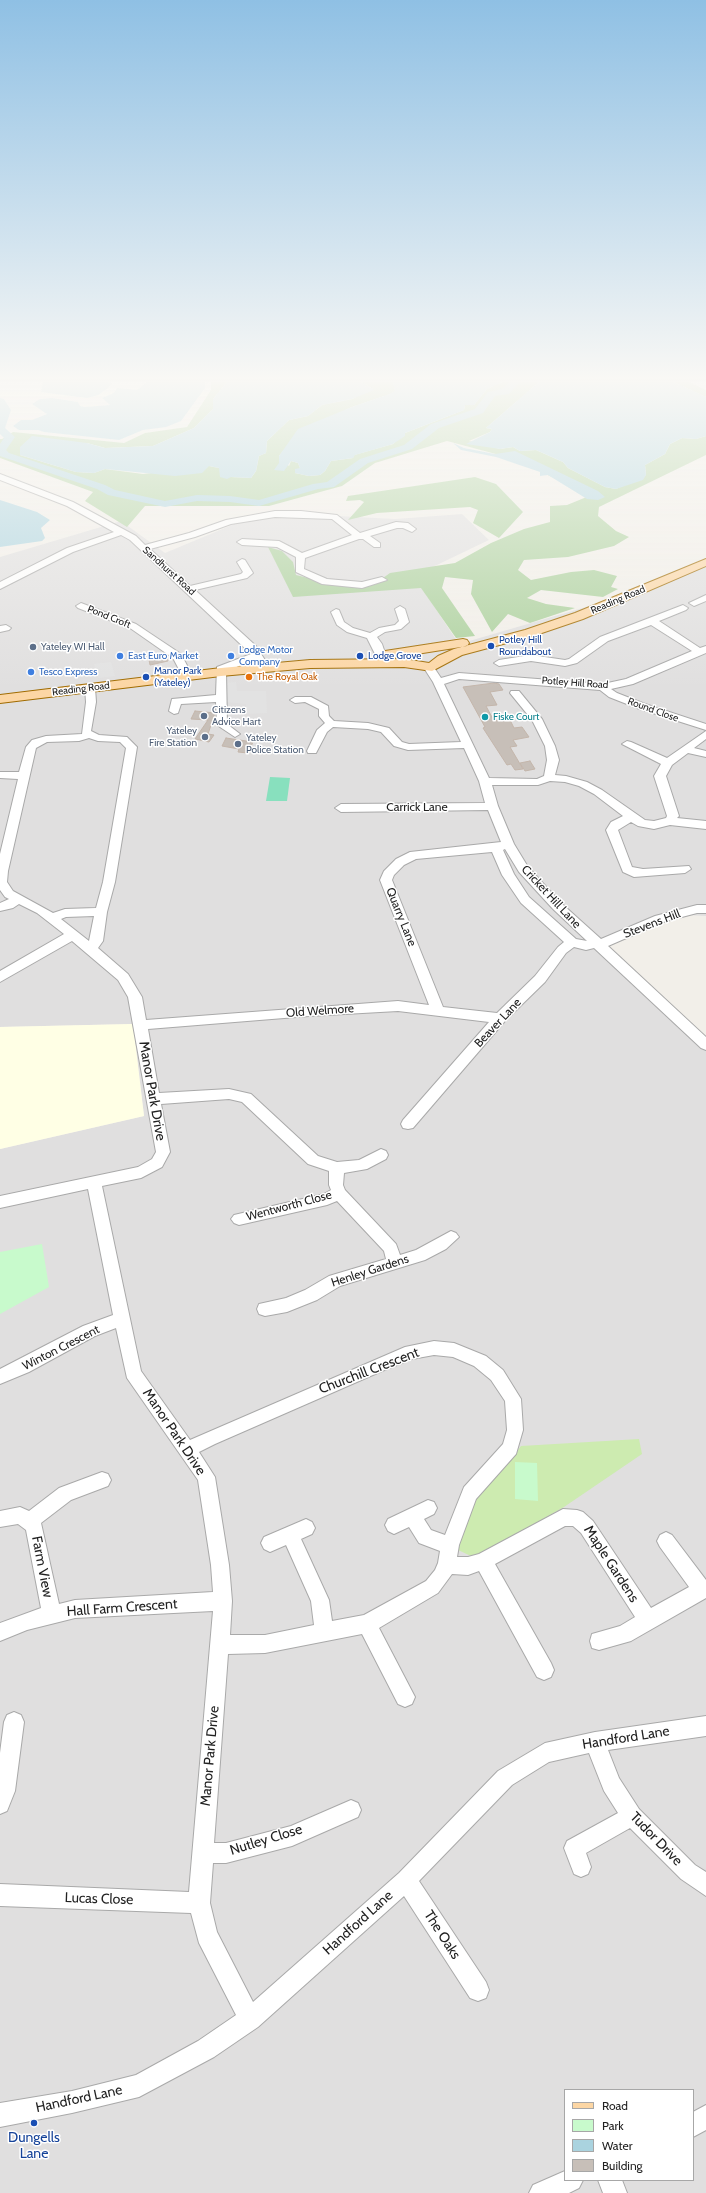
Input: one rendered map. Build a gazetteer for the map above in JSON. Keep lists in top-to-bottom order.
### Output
{
  "streets": {
    "main road": ["Reading Road"],
    "street": [
      "Sandhurst Road",
      "Pond Croft",
      "Potley Hill Road",
      "Round Close",
      "Carrick Lane",
      "Cricket Hill Lane",
      "Quarry Lane",
      "Stevens Hill",
      "Old Welmore",
      "Beaver Lane",
      "Manor Park Drive",
      "Wentworth Close",
      "Henley Gardens",
      "Winton Crescent",
      "Churchill Crescent",
      "Maple Gardens",
      "Farm View",
      "Hall Farm Crescent",
      "Handford Lane",
      "Tudor Drive",
      "Nutley Close",
      "Lucas Close",
      "The Oaks"
    ]
  },
  "crossings": [
    ["Sandhurst Road", "Reading Road"],
    ["Reading Road", "Pond Croft"],
    ["Reading Road", "Cricket Hill Lane"],
    ["Potley Hill Road", "Round Close"],
    ["Potley Hill Road", "Cricket Hill Lane"],
    ["Carrick Lane", "Cricket Hill Lane"],
    ["Cricket Hill Lane", "Quarry Lane"],
    ["Cricket Hill Lane", "Stevens Hill"],
    ["Cricket Hill Lane", "Beaver Lane"],
    ["Quarry Lane", "Old Welmore"],
    ["Old Welmore", "Beaver Lane"],
    ["Old Welmore", "Manor Park Drive"],
    ["Manor Park Drive", "Winton Crescent"],
    ["Manor Park Drive", "Churchill Crescent"],
    ["Manor Park Drive", "Hall Farm Crescent"],
    ["Manor Park Drive", "Handford Lane"],
    ["Manor Park Drive", "Nutley Close"],
    ["Manor Park Drive", "Lucas Close"],
    ["Churchill Crescent", "Maple Gardens"],
    ["Farm View", "Hall Farm Crescent"],
    ["Handford Lane", "Tudor Drive"],
    ["Handford Lane", "The Oaks"]
  ],
  "places": [
    "Potley Hill Roundabout",
    "Yateley WI Hall",
    "East Euro Market",
    "Lodge Motor Company",
    "Lodge Grove",
    "Tesco Express",
    "Manor Park (Yateley)",
    "The Royal Oak",
    "Citizens Advice Hart",
    "Fiske Court",
    "Yateley Fire Station",
    "Yateley Police Station",
    "Dungells Lane"
  ],
  "legend": [
    "Road",
    "Park",
    "Water",
    "Building"
  ]
}
